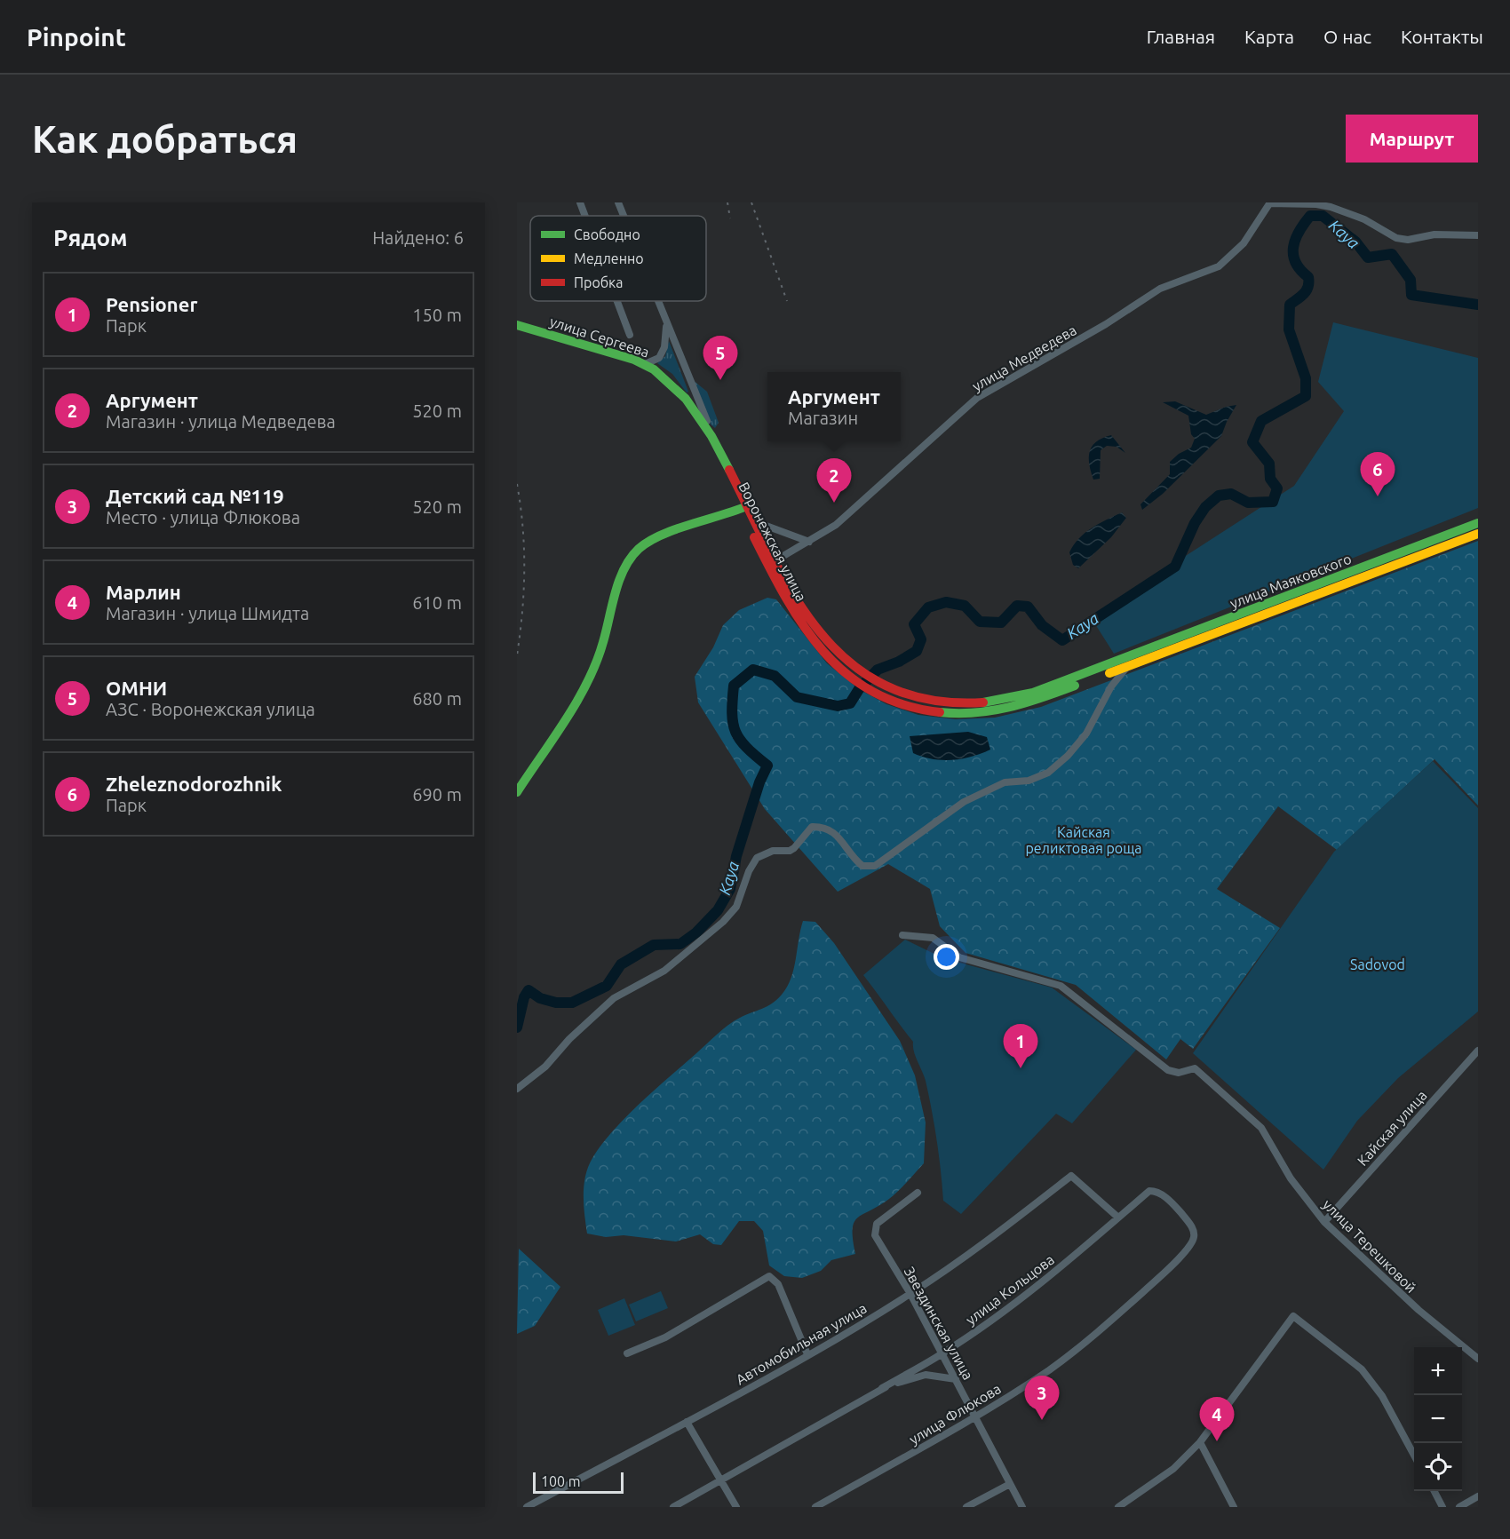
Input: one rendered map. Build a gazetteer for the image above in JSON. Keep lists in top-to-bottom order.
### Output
{
  "streets": {
    "main road": ["улица Сергеева", "Воронежская улица", "улица Маяковского"],
    "street": [
      "улица Медведева",
      "Кайская улица",
      "улица Терешковой",
      "улица Кольцова",
      "Звездинская улица",
      "Автомобильная улица",
      "улица Флюкова"
    ]
  },
  "crossings": [
    ["улица Сергеева", "Воронежская улица"],
    ["улица Медведева", "Воронежская улица"],
    ["Воронежская улица", "улица Маяковского"],
    ["Кайская улица", "улица Терешковой"],
    ["улица Кольцова", "Звездинская улица"],
    ["улица Кольцова", "Автомобильная улица"],
    ["улица Кольцова", "улица Флюкова"],
    ["Звездинская улица", "Автомобильная улица"],
    ["Звездинская улица", "улица Флюкова"]
  ],
  "water": ["Kaya"],
  "parks": ["Кайская реликтовая роща", "Sadovod"],
  "legend": ["Свободно", "Медленно", "Пробка"],
  "scale_bar": "100 m",
  "page": {
    "header": "Pinpoint",
    "nav": [
      "Главная",
      "Карта",
      "О нас",
      "Контакты"
    ],
    "buttons": "Маршрут",
    "title": "Как добраться",
    "heading": ["Рядом", "Найдено: 6"],
    "list": [
      {
        "mark": "1",
        "name": "Pensioner",
        "note": "Парк",
        "value": "150 m"
      },
      {
        "mark": "2",
        "name": "Аргумент",
        "note": "Магазин · улица Медведева",
        "value": "520 m"
      },
      {
        "mark": "3",
        "name": "Детский сад №119",
        "note": "Место · улица Флюкова",
        "value": "520 m"
      },
      {
        "mark": "4",
        "name": "Марлин",
        "note": "Магазин · улица Шмидта",
        "value": "610 m"
      },
      {
        "mark": "5",
        "name": "ОМНИ",
        "note": "АЗС · Воронежская улица",
        "value": "680 m"
      },
      {
        "mark": "6",
        "name": "Zheleznodorozhnik",
        "note": "Парк",
        "value": "690 m"
      }
    ],
    "pins": [
      "5",
      "6",
      "2",
      "1",
      "3",
      "4"
    ],
    "popup": ["Аргумент", "Магазин"],
    "map_buttons": ["+", "−"],
    "scale": "100 m"
  }
}
